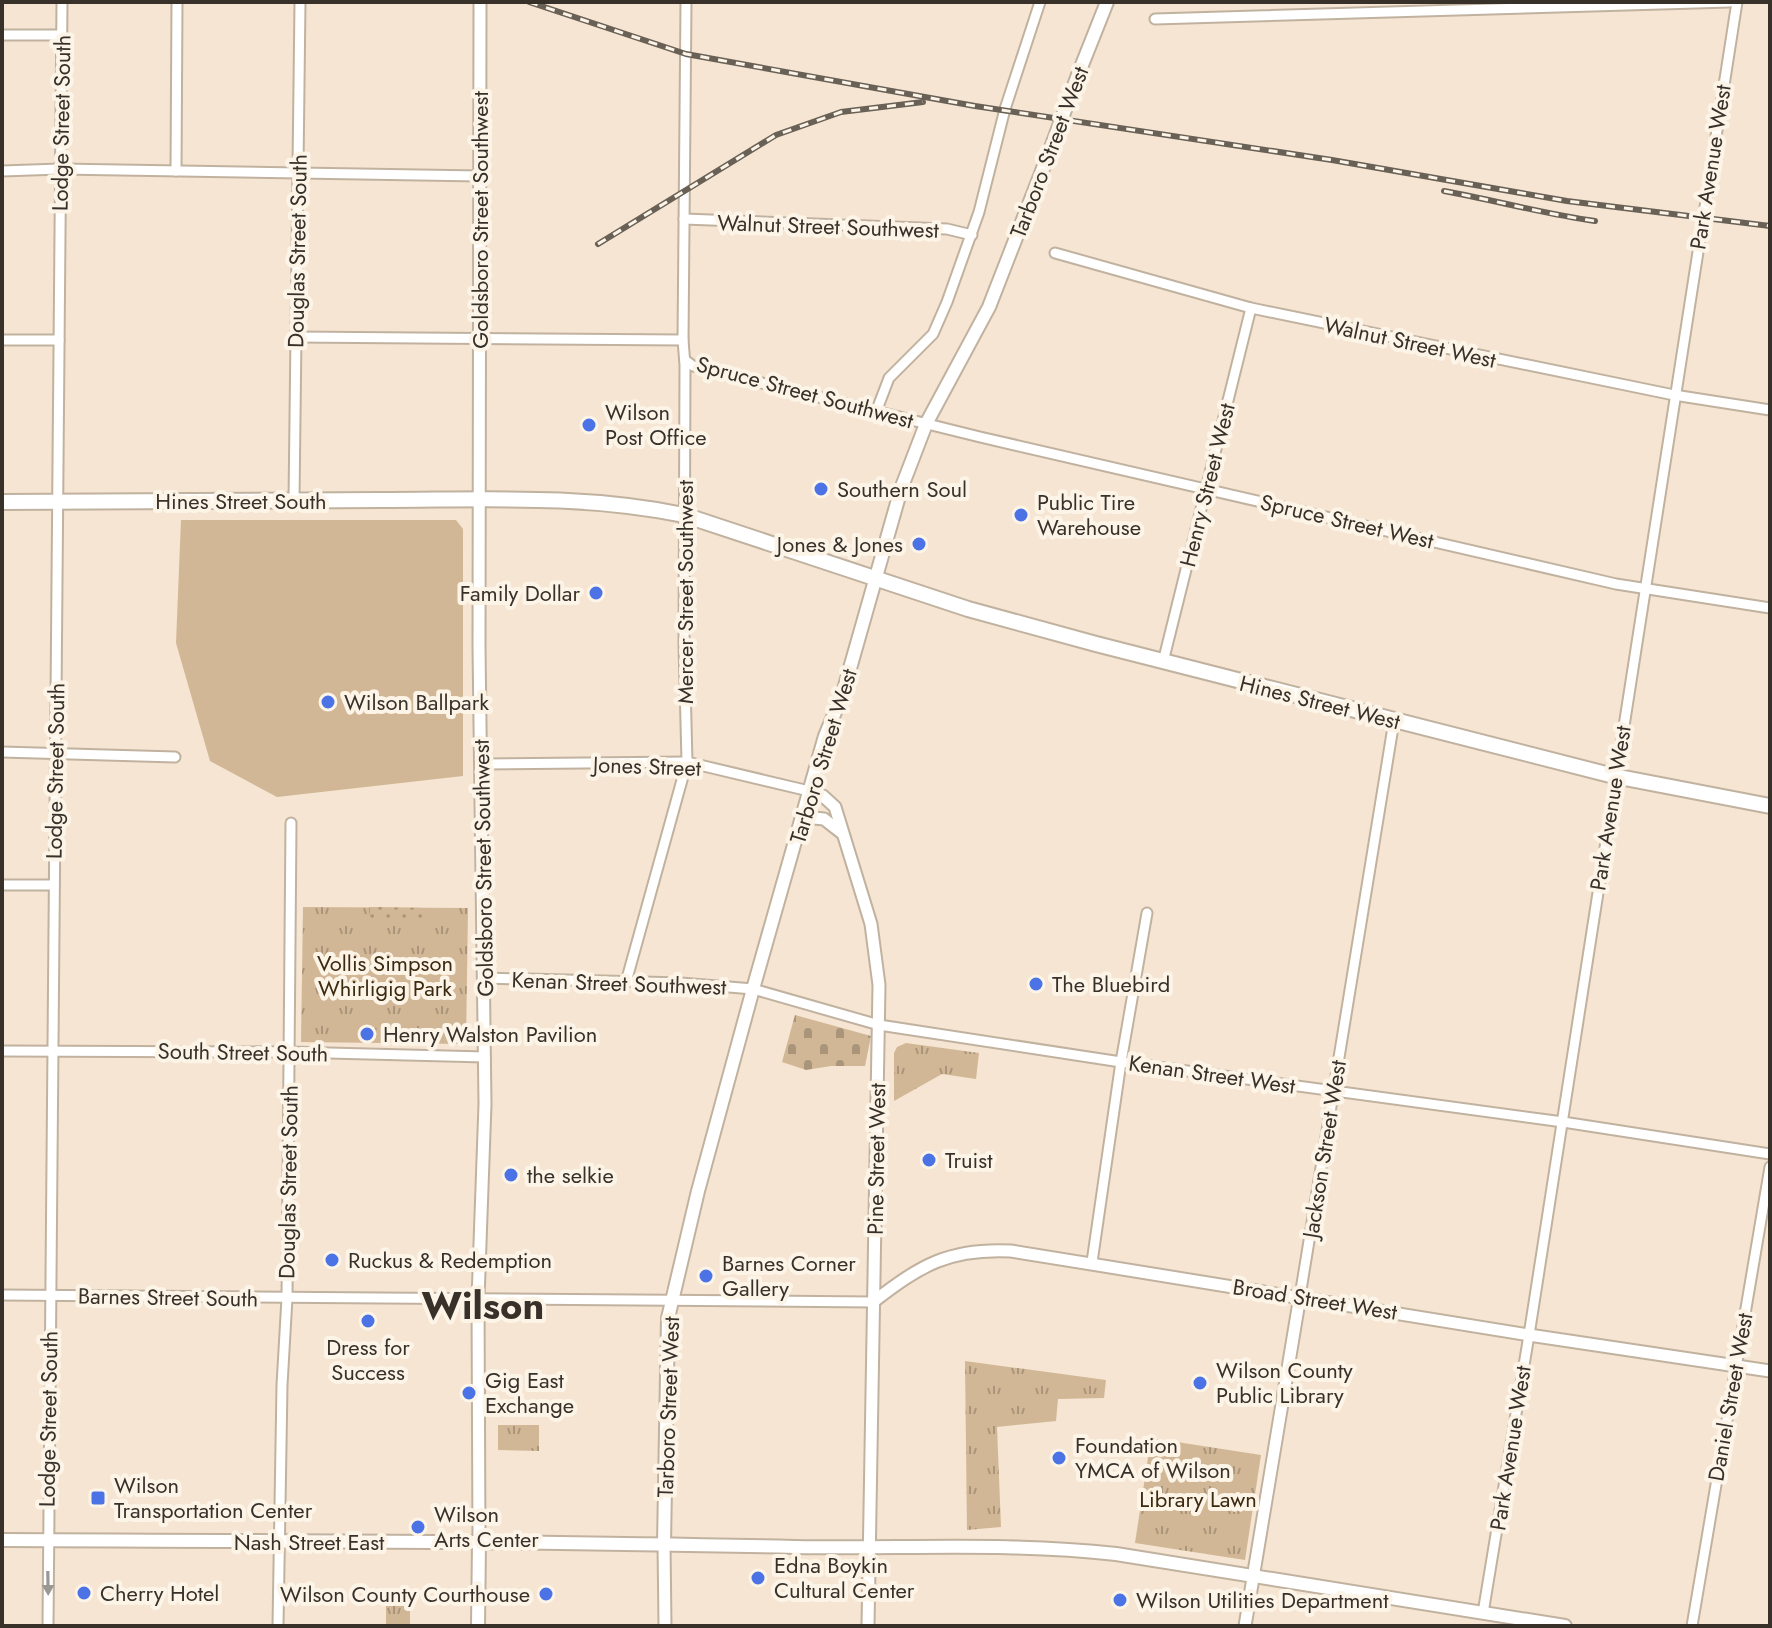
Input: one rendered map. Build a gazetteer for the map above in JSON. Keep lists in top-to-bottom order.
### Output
{
  "streets": {
    "main road": [
      "Tarboro Street West",
      "Hines Street South",
      "Hines Street West",
      "Nash Street East"
    ],
    "street": [
      "Lodge Street South",
      "Park Avenue West",
      "Goldsboro Street Southwest",
      "Walnut Street Southwest",
      "Douglas Street South",
      "Walnut Street West",
      "Spruce Street Southwest",
      "Henry Street West",
      "Spruce Street West",
      "Mercer Street Southwest",
      "Jones Street",
      "Kenan Street Southwest",
      "South Street South",
      "Kenan Street West",
      "Jackson Street West",
      "Pine Street West",
      "Barnes Street South",
      "Broad Street West",
      "Daniel Street West"
    ]
  },
  "crossings": [
    ["Lodge Street South", "Hines Street South"],
    ["Lodge Street South", "South Street South"],
    ["Lodge Street South", "Barnes Street South"],
    ["Lodge Street South", "Nash Street East"],
    ["Tarboro Street West", "Spruce Street Southwest"],
    ["Tarboro Street West", "Spruce Street West"],
    ["Tarboro Street West", "Hines Street West"],
    ["Tarboro Street West", "Jones Street"],
    ["Tarboro Street West", "Kenan Street Southwest"],
    ["Tarboro Street West", "Kenan Street West"],
    ["Tarboro Street West", "Pine Street West"],
    ["Tarboro Street West", "Barnes Street South"],
    ["Tarboro Street West", "Nash Street East"],
    ["Park Avenue West", "Walnut Street West"],
    ["Park Avenue West", "Spruce Street West"],
    ["Park Avenue West", "Hines Street West"],
    ["Park Avenue West", "Kenan Street West"],
    ["Park Avenue West", "Broad Street West"],
    ["Park Avenue West", "Nash Street East"],
    ["Goldsboro Street Southwest", "Spruce Street Southwest"],
    ["Goldsboro Street Southwest", "Hines Street South"],
    ["Goldsboro Street Southwest", "Jones Street"],
    ["Goldsboro Street Southwest", "Kenan Street Southwest"],
    ["Goldsboro Street Southwest", "South Street South"],
    ["Goldsboro Street Southwest", "Barnes Street South"],
    ["Goldsboro Street Southwest", "Nash Street East"],
    ["Walnut Street Southwest", "Mercer Street Southwest"],
    ["Douglas Street South", "Spruce Street Southwest"],
    ["Douglas Street South", "Hines Street South"],
    ["Douglas Street South", "South Street South"],
    ["Douglas Street South", "Barnes Street South"],
    ["Douglas Street South", "Nash Street East"],
    ["Walnut Street West", "Henry Street West"],
    ["Spruce Street Southwest", "Spruce Street West"],
    ["Spruce Street Southwest", "Mercer Street Southwest"],
    ["Henry Street West", "Spruce Street West"],
    ["Henry Street West", "Hines Street West"],
    ["Hines Street South", "Mercer Street Southwest"],
    ["Hines Street South", "Hines Street West"],
    ["Mercer Street Southwest", "Hines Street West"],
    ["Mercer Street Southwest", "Jones Street"],
    ["Mercer Street Southwest", "Kenan Street Southwest"],
    ["Hines Street West", "Jackson Street West"],
    ["Jones Street", "Pine Street West"],
    ["Kenan Street Southwest", "Kenan Street West"],
    ["Kenan Street West", "Jackson Street West"],
    ["Kenan Street West", "Pine Street West"],
    ["Jackson Street West", "Broad Street West"],
    ["Jackson Street West", "Nash Street East"],
    ["Pine Street West", "Barnes Street South"],
    ["Pine Street West", "Broad Street West"],
    ["Pine Street West", "Nash Street East"],
    ["Barnes Street South", "Broad Street West"],
    ["Broad Street West", "Daniel Street West"]
  ],
  "districts": ["Wilson"],
  "parks": ["Vollis Simpson Whirligig Park", "Library Lawn"],
  "places": {
    "other": [
      "Wilson Post Office",
      "Southern Soul",
      "Public Tire Warehouse",
      "Jones & Jones",
      "Family Dollar",
      "Wilson Ballpark",
      "The Bluebird",
      "Henry Walston Pavilion",
      "Truist",
      "the selkie",
      "Ruckus & Redemption",
      "Barnes Corner Gallery",
      "Dress for Success",
      "Wilson County Public Library",
      "Gig East Exchange",
      "Foundation YMCA of Wilson",
      "Wilson Arts Center",
      "Edna Boykin Cultural Center",
      "Cherry Hotel",
      "Wilson County Courthouse",
      "Wilson Utilities Department"
    ],
    "transit": ["Wilson Transportation Center"]
  }
}
